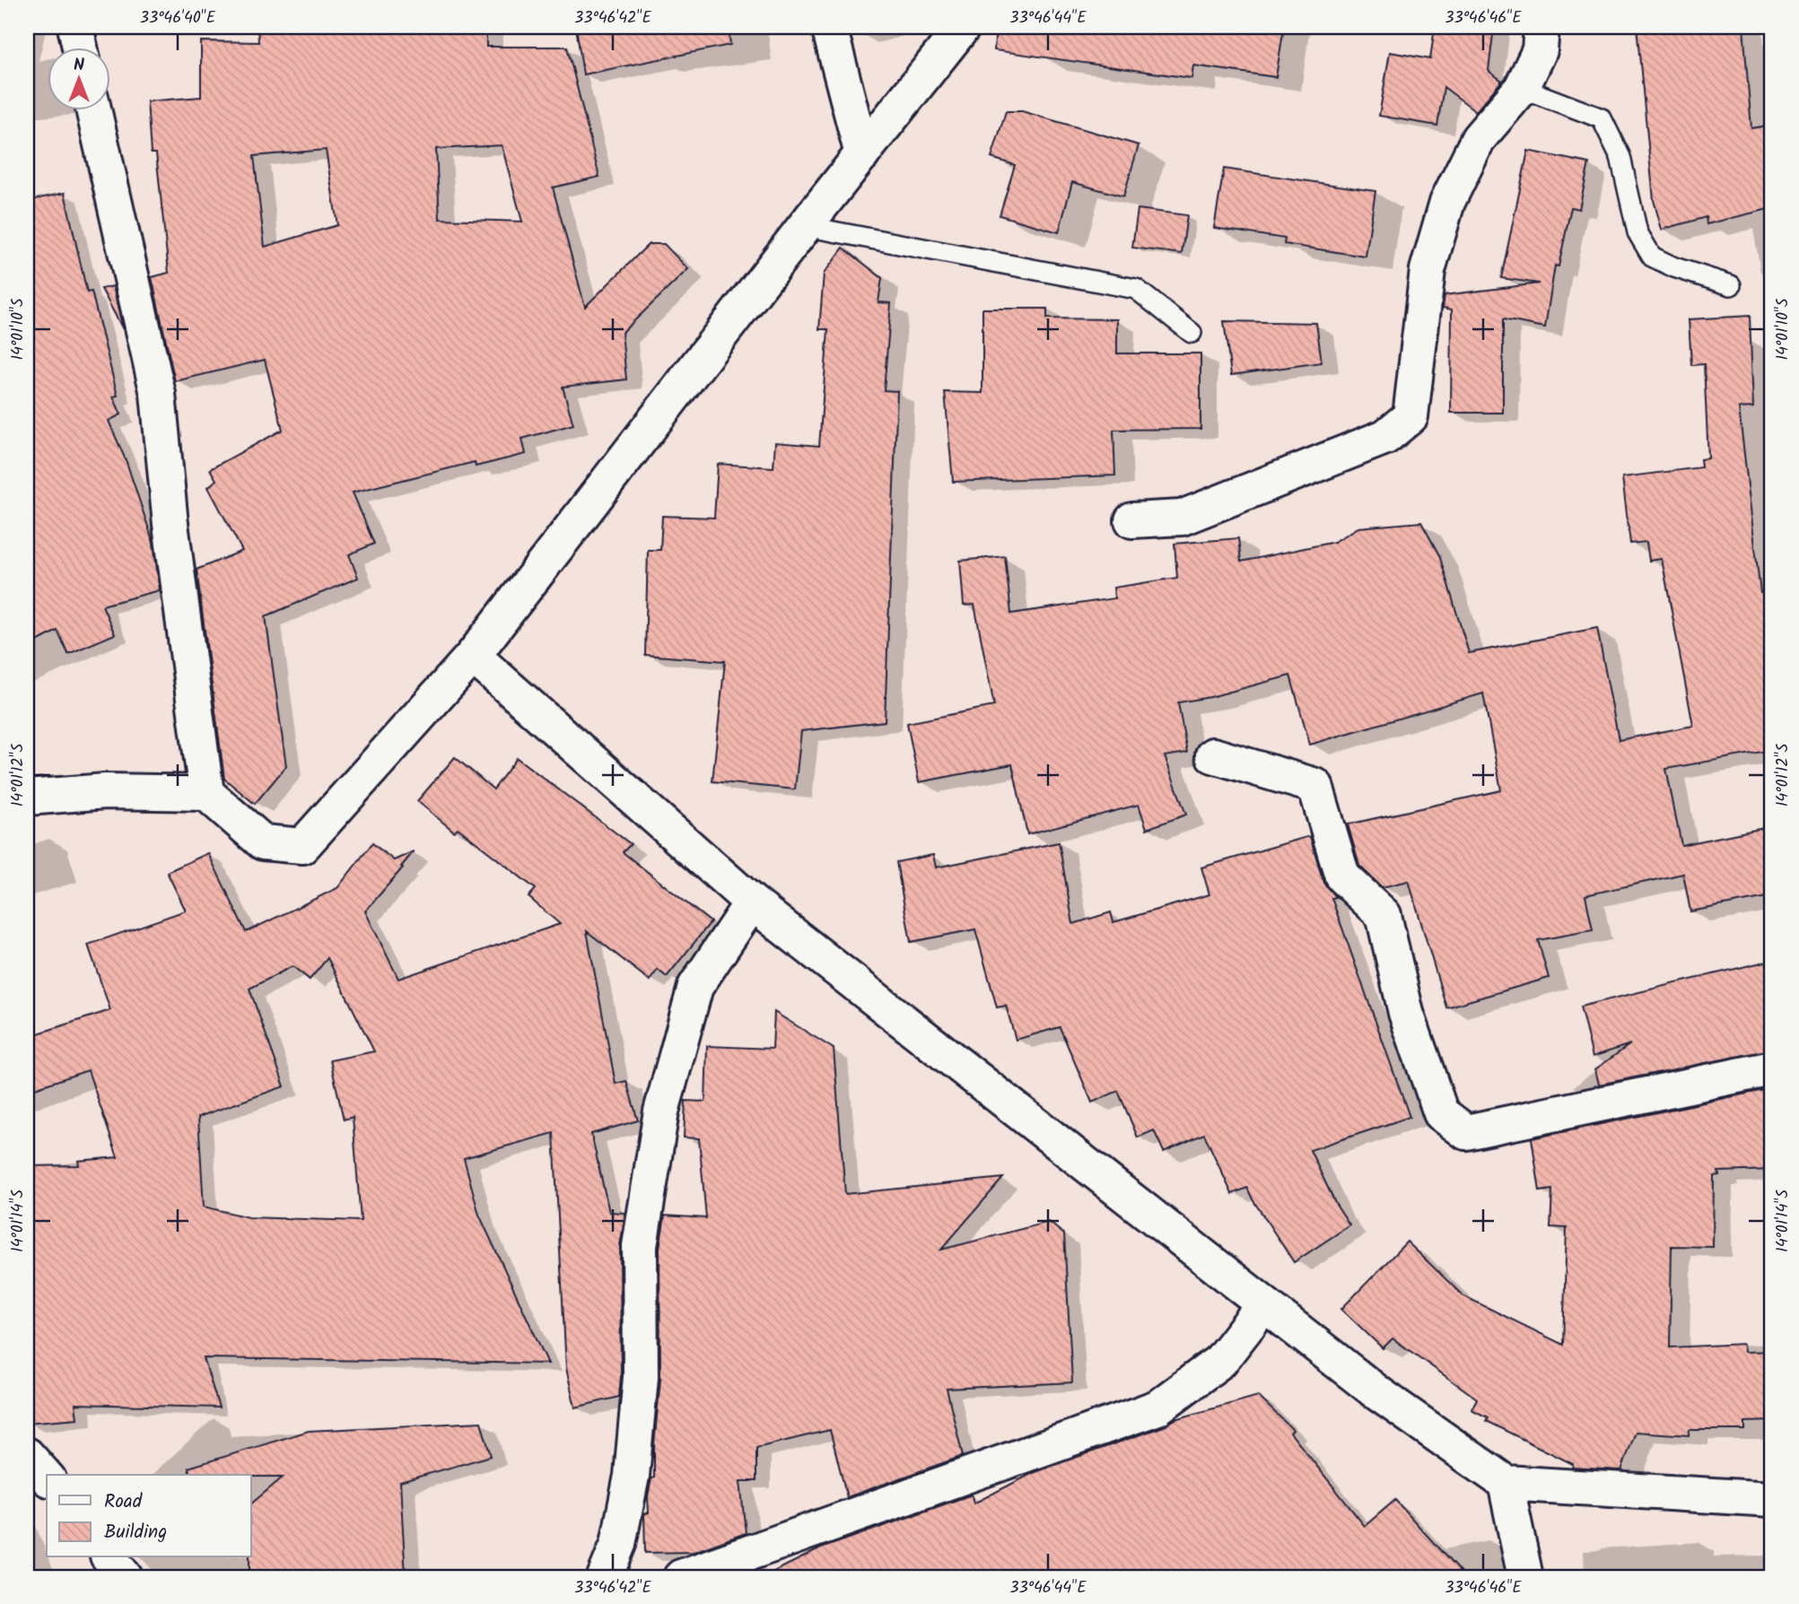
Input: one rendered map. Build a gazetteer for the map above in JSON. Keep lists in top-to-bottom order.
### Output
{
  "legend": ["Road", "Building"],
  "north": "top",
  "coordinates": [
    "33°46'40\"E",
    "33°46'42\"E",
    "33°46'44\"E",
    "33°46'46\"E",
    "14°01'10\"S",
    "14°01'12\"S",
    "14°01'14\"S"
  ]
}
